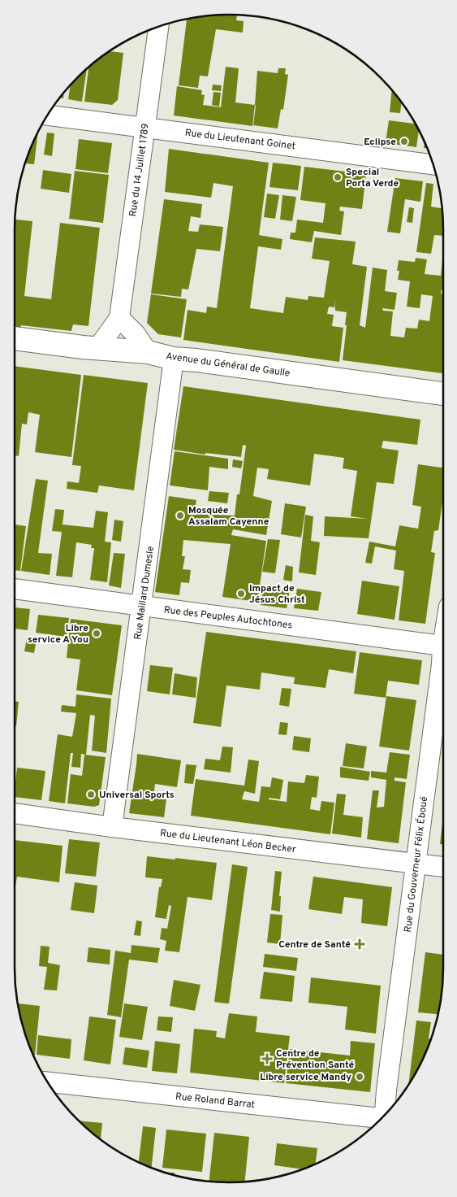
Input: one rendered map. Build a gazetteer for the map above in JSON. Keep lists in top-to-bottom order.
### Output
{
  "streets": {
    "street": [
      "Rue du Lieutenant Goinet",
      "Rue du 14 Juillet 1789",
      "Avenue du Général de Gaulle",
      "Rue Maillard Dumesle",
      "Rue des Peuples Autochtones",
      "Rue du Lieutenant Léon Becker",
      "Rue du Gouverneur Félix Éboué",
      "Rue Roland Barrat"
    ]
  },
  "crossings": [
    ["Rue du Lieutenant Goinet", "Rue du 14 Juillet 1789"],
    ["Rue du 14 Juillet 1789", "Avenue du Général de Gaulle"],
    ["Avenue du Général de Gaulle", "Rue Maillard Dumesle"],
    ["Rue Maillard Dumesle", "Rue des Peuples Autochtones"],
    ["Rue Maillard Dumesle", "Rue du Lieutenant Léon Becker"],
    ["Rue du Lieutenant Léon Becker", "Rue du Gouverneur Félix Éboué"]
  ],
  "places": {
    "other": [
      "Eclipse",
      "Special Porta Verde",
      "Mosquée Assalam Cayenne",
      "Impact de Jésus Christ",
      "Libre service A You",
      "Universal Sports",
      "Libre service Mandy"
    ],
    "health": ["Centre de Santé", "Centre de Prévention Santé"]
  }
}
